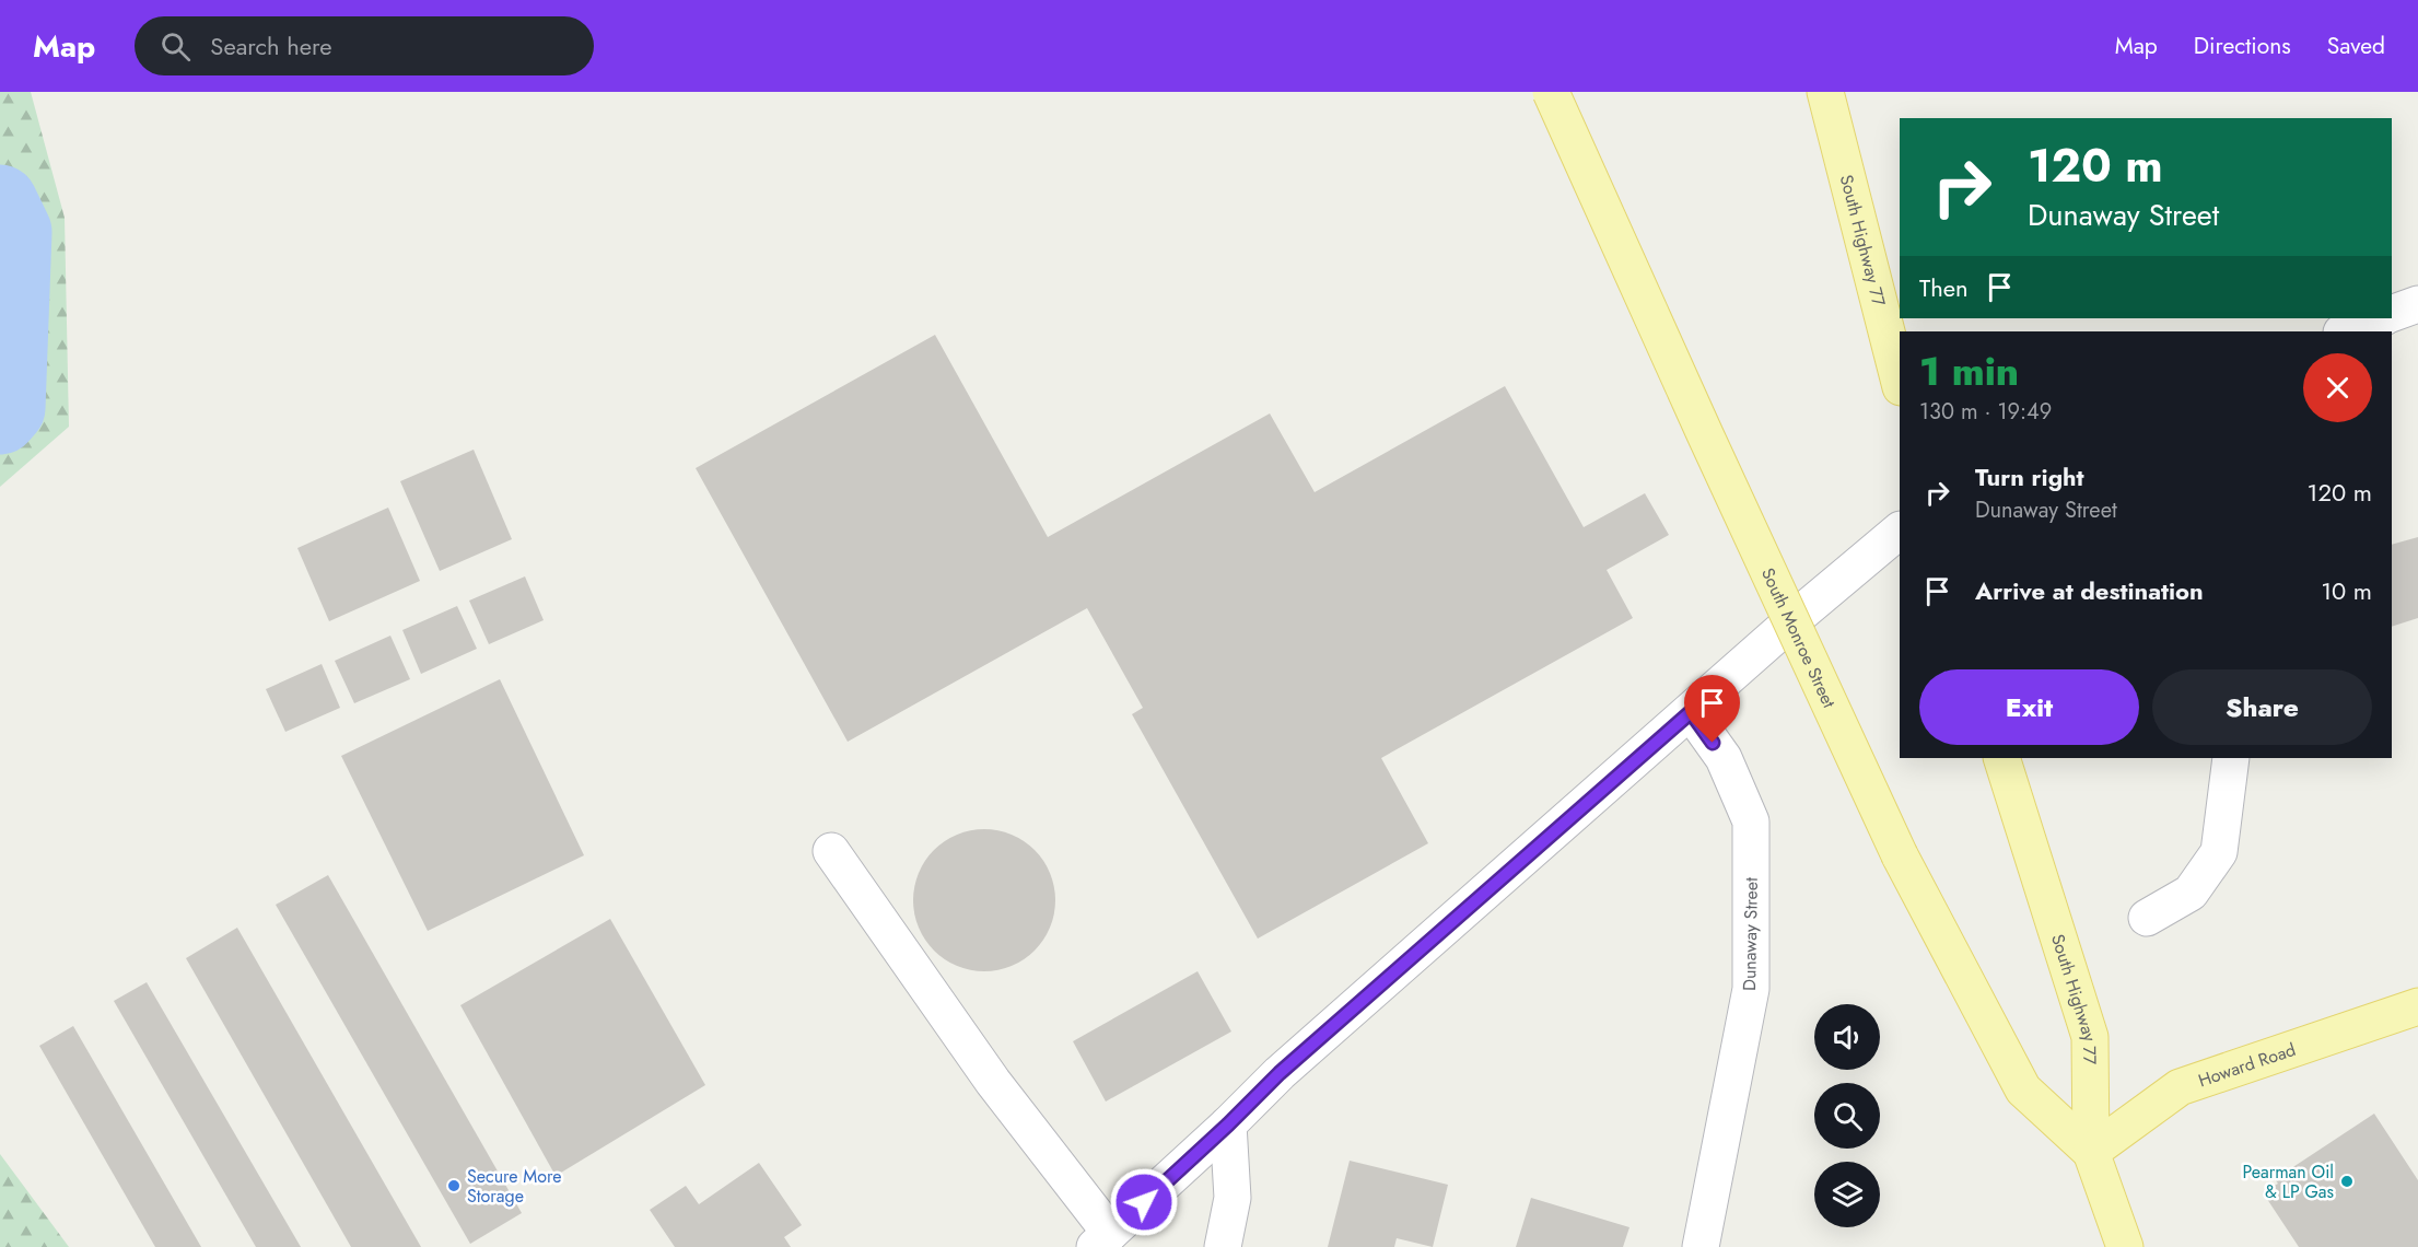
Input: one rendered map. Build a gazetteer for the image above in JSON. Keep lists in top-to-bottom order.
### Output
{
  "streets": {
    "main road": ["South Highway 77", "South Monroe Street", "Howard Road"],
    "street": ["Dunaway Street"]
  },
  "crossings": [
    ["South Highway 77", "South Monroe Street"],
    ["South Highway 77", "Howard Road"],
    ["South Monroe Street", "Howard Road"]
  ],
  "places": ["Pearman Oil & LP Gas", "Secure More Storage"],
  "page": {
    "header": "Map",
    "search": "Search here",
    "nav": ["Map", "Directions", "Saved"],
    "turn": ["120 m", "Dunaway Street"],
    "then": "Then",
    "heading": ["1 min", "130 m · 19:49"],
    "list": [
      {
        "name": "Turn right",
        "note": "Dunaway Street",
        "value": "120 m"
      },
      {
        "name": "Arrive at destination",
        "value": "10 m"
      }
    ],
    "buttons": ["Exit", "Share"]
  }
}
